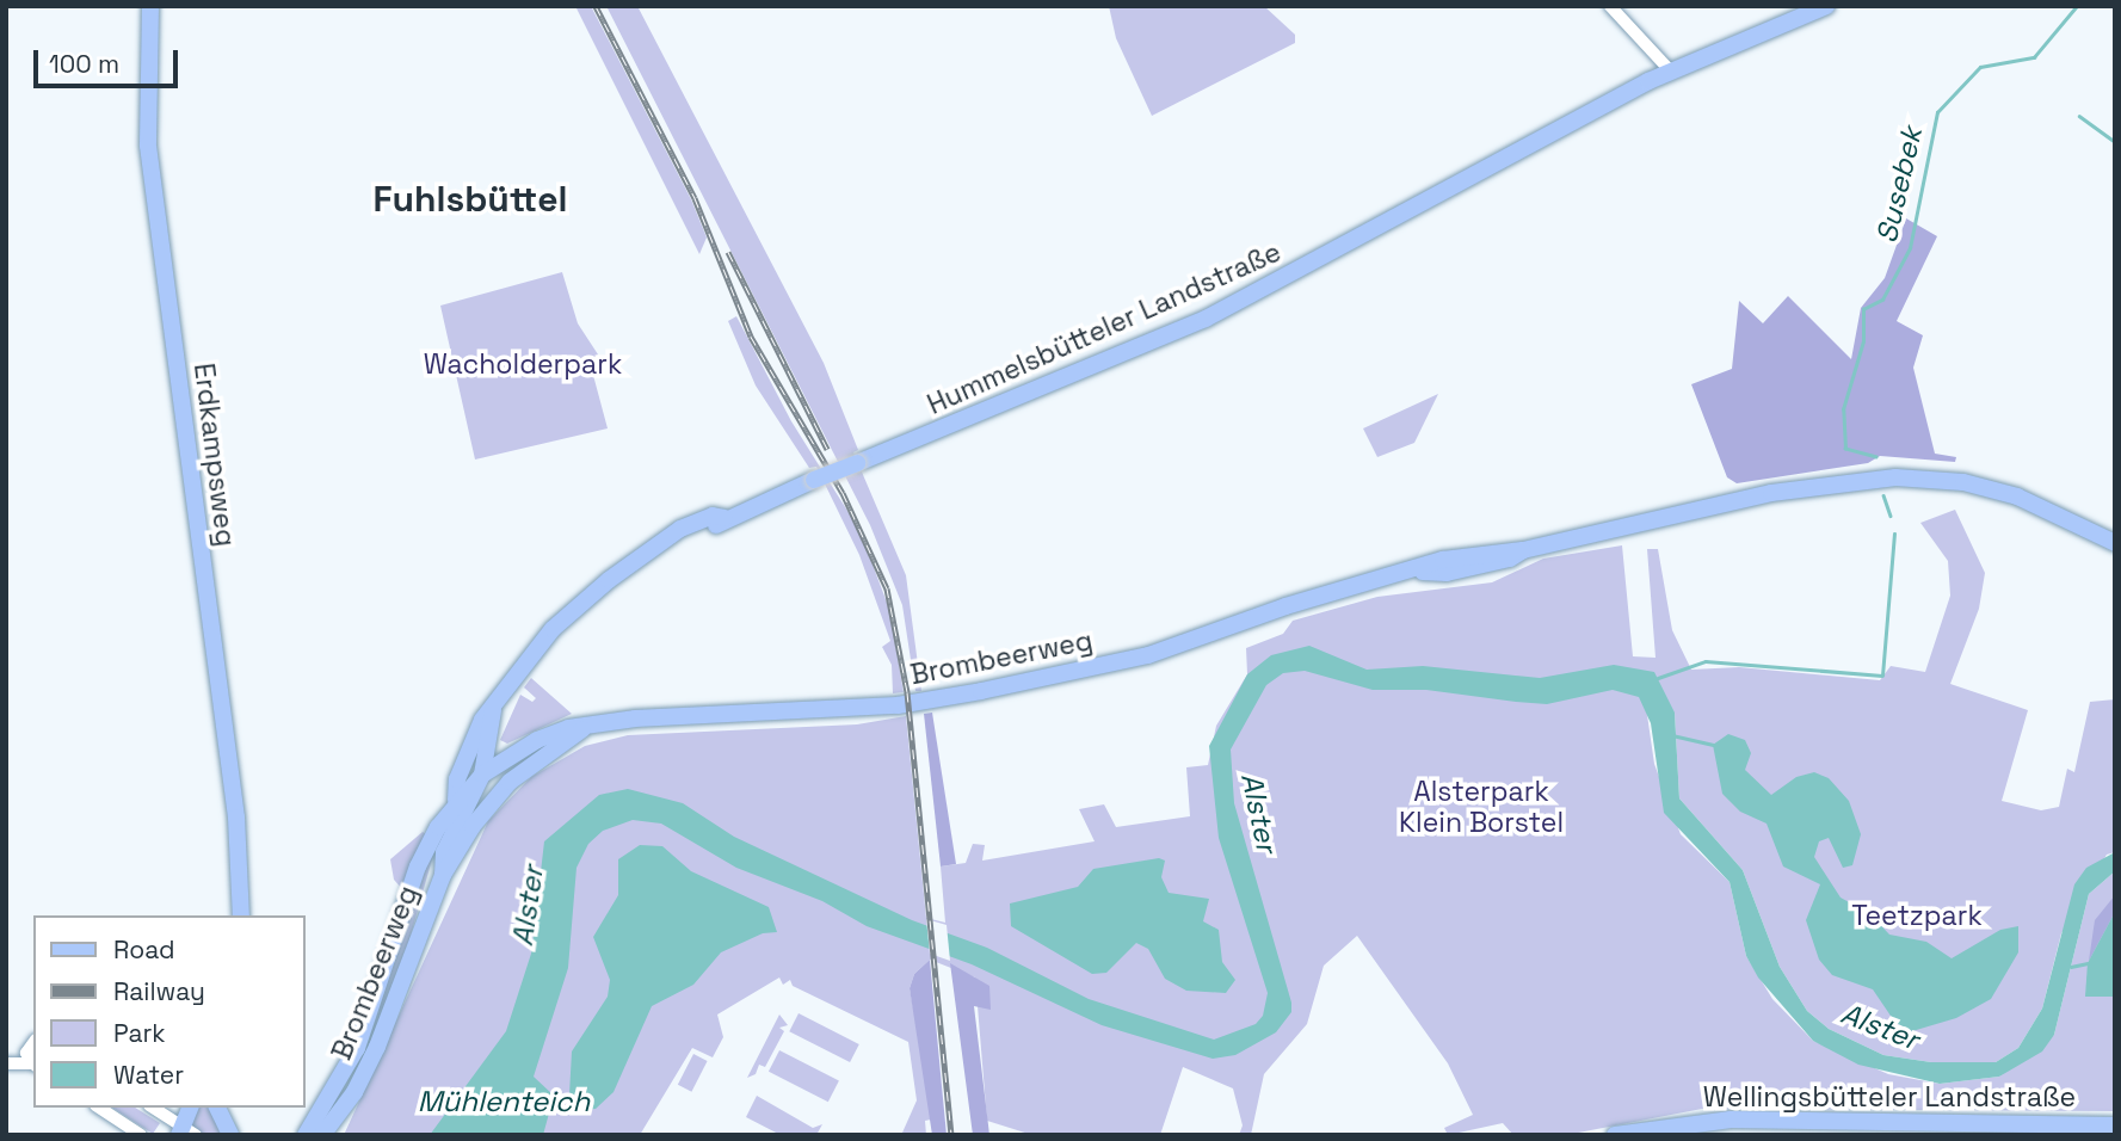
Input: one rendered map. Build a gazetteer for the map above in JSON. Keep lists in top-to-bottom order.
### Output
{
  "streets": {
    "main road": [
      "Hummelsbütteler Landstraße",
      "Erdkampsweg",
      "Brombeerweg",
      "Wellingsbütteler Landstraße"
    ]
  },
  "crossings": [
    ["Hummelsbütteler Landstraße", "Brombeerweg"]
  ],
  "districts": ["Fuhlsbüttel"],
  "water": ["Susebek", "Alster", "Mühlenteich"],
  "parks": ["Wacholderpark", "Alsterpark Klein Borstel", "Teetzpark"],
  "legend": [
    "Road",
    "Railway",
    "Park",
    "Water"
  ],
  "scale_bar": "100 m"
}
